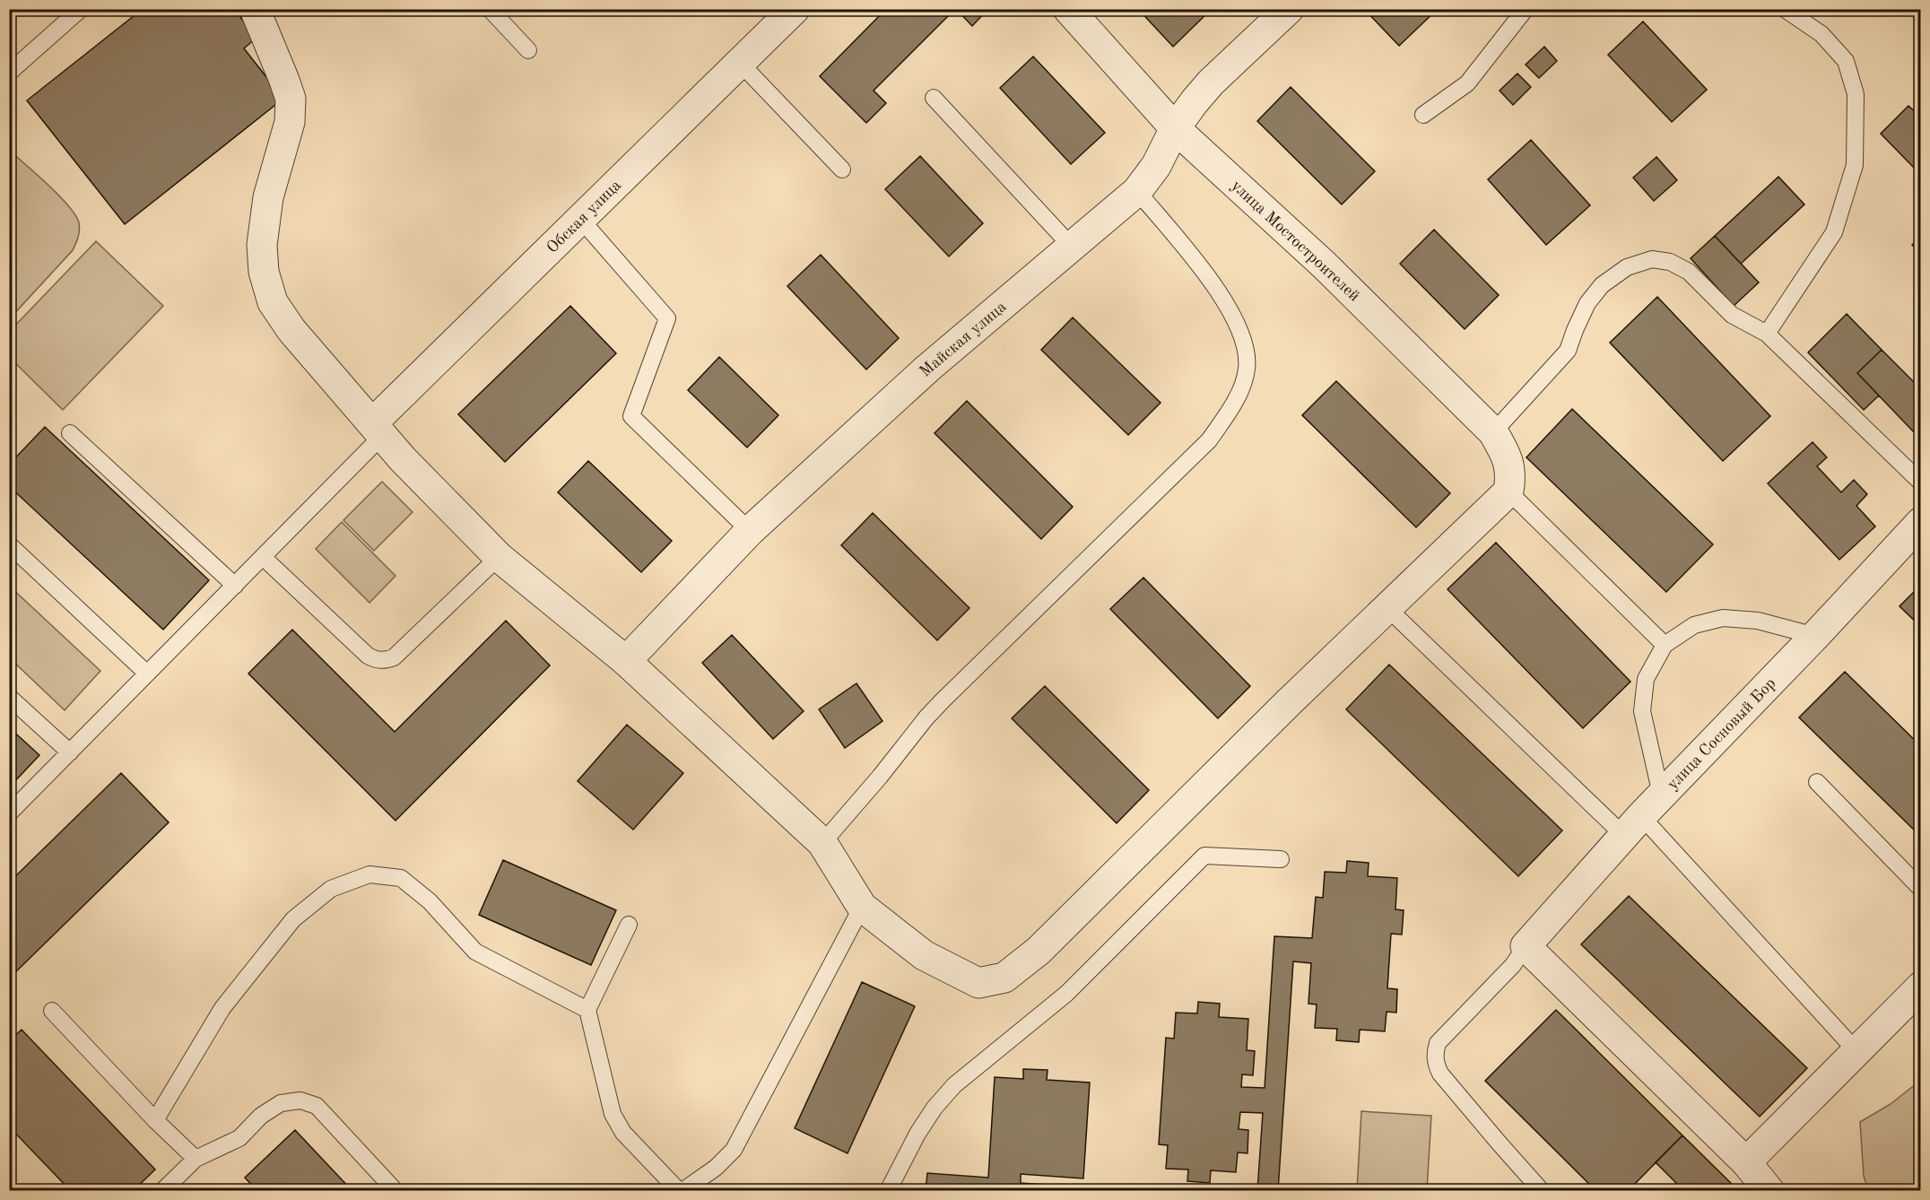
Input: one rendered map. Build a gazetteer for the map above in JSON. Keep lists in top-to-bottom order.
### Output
{
  "streets": {
    "street": [
      "Обская улица",
      "улица Мостостроителей",
      "Майская улица",
      "улица Сосновый Бор"
    ]
  },
  "crossings": [
    ["улица Мостостроителей", "Майская улица"]
  ]
}
